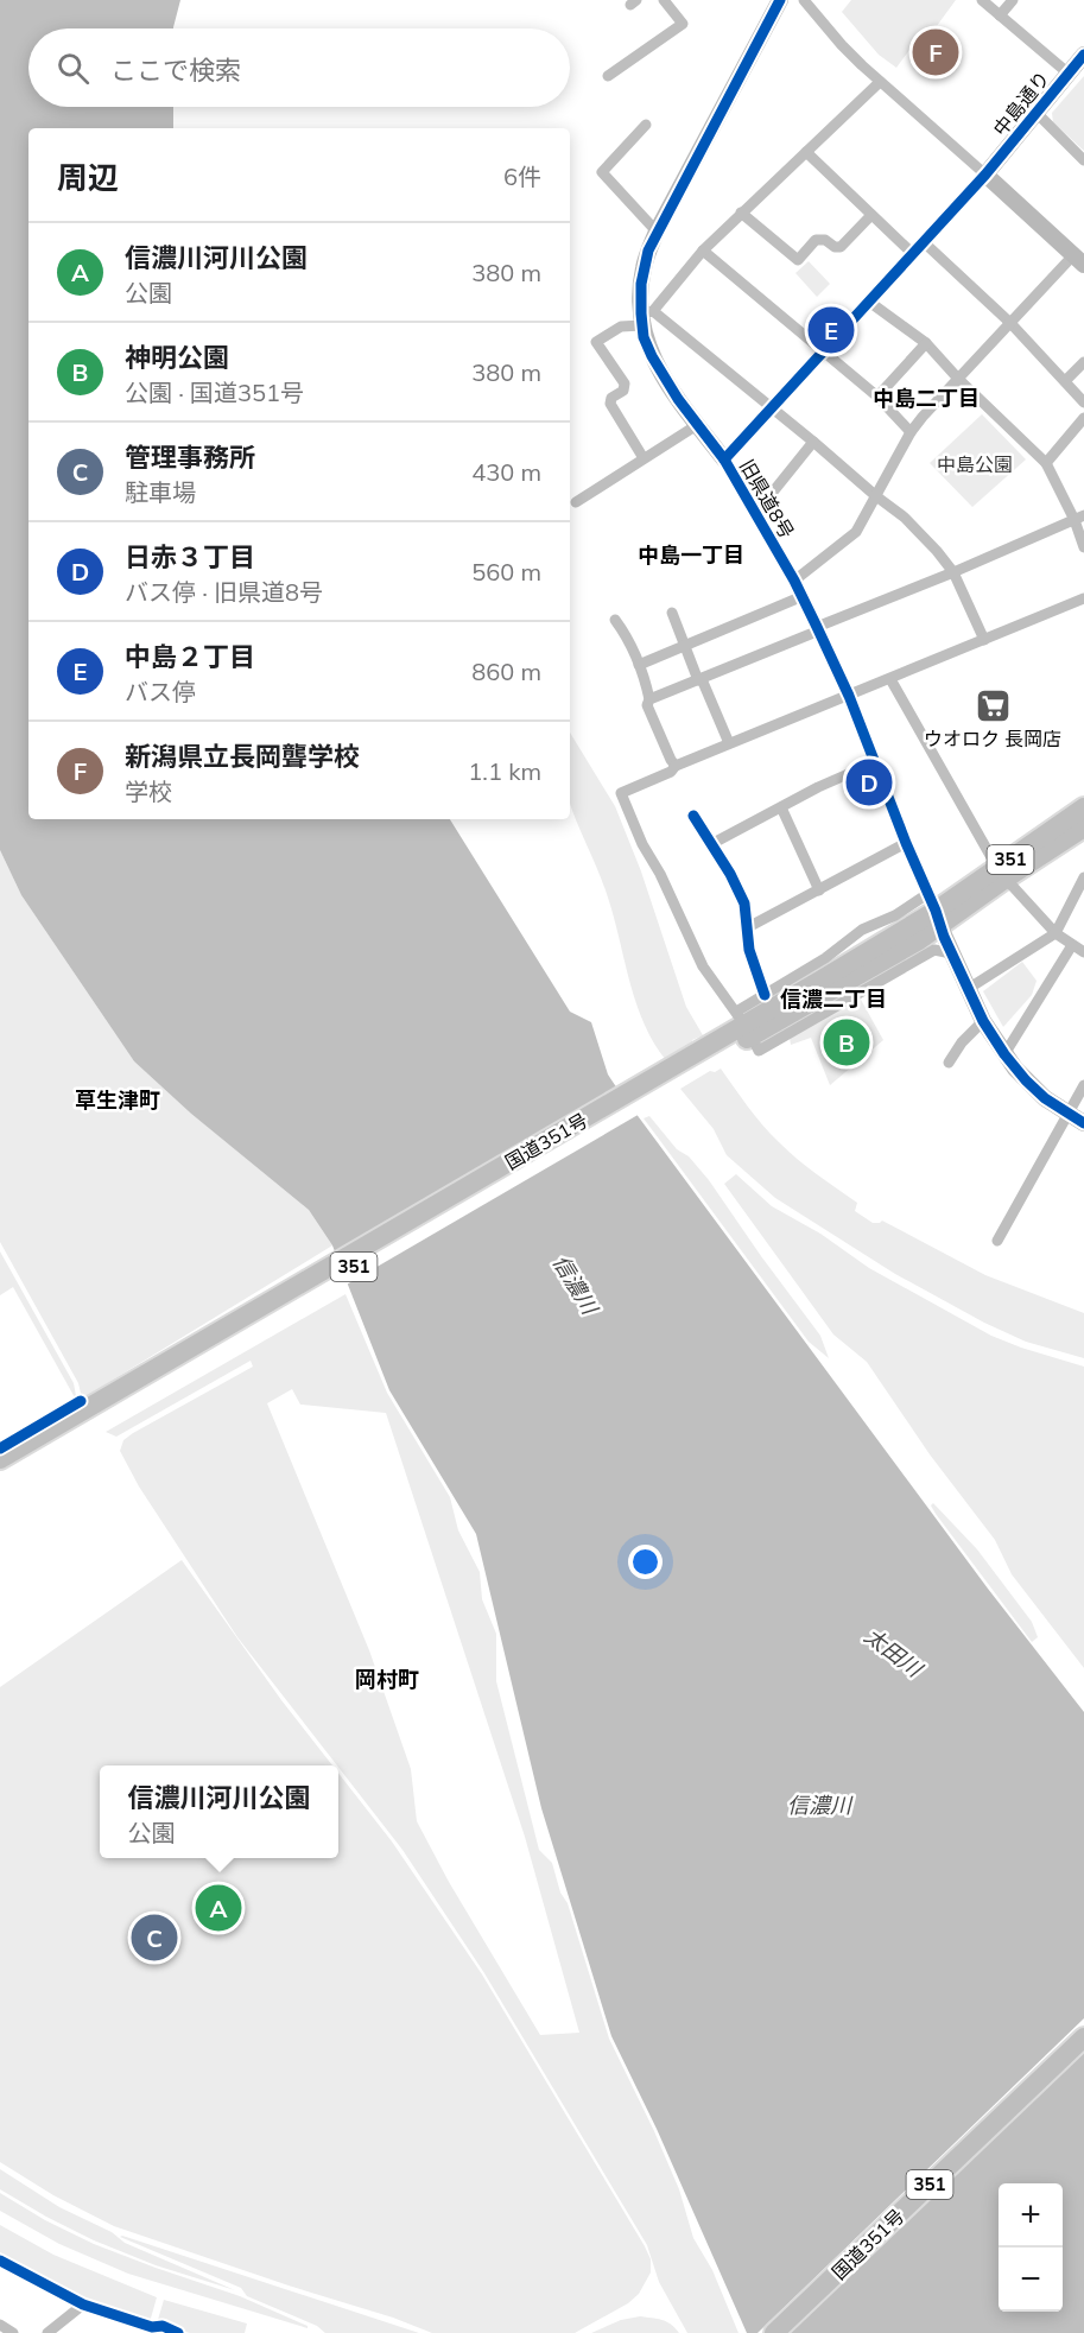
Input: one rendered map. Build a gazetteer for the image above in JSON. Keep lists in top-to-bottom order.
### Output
{
  "streets": {
    "highway": ["351", "国道351号"],
    "street": ["中島通り", "旧県道8号"]
  },
  "crossings": [
    ["旧県道8号", "国道351号"]
  ],
  "districts": [
    "中島二丁目",
    "中島一丁目",
    "信濃二丁目",
    "草生津町",
    "岡村町"
  ],
  "water": ["信濃川", "太田川"],
  "parks": ["中島公園"],
  "places": {
    "supermarket": ["ウオロク 長岡店"]
  },
  "page": {
    "pins": [
      "F",
      "E",
      "D",
      "B",
      "A",
      "C"
    ],
    "search": "ここで検索",
    "heading": ["周辺", "6件"],
    "list": [
      {
        "mark": "A",
        "name": "信濃川河川公園",
        "note": "公園",
        "value": "380 m"
      },
      {
        "mark": "B",
        "name": "神明公園",
        "note": "公園 · 国道351号",
        "value": "380 m"
      },
      {
        "mark": "C",
        "name": "管理事務所",
        "note": "駐車場",
        "value": "430 m"
      },
      {
        "mark": "D",
        "name": "日赤３丁目",
        "note": "バス停 · 旧県道8号",
        "value": "560 m"
      },
      {
        "mark": "E",
        "name": "中島２丁目",
        "note": "バス停",
        "value": "860 m"
      },
      {
        "mark": "F",
        "name": "新潟県立長岡聾学校",
        "note": "学校",
        "value": "1.1 km"
      }
    ],
    "popup": ["信濃川河川公園", "公園"],
    "map_buttons": ["+", "−"]
  }
}
